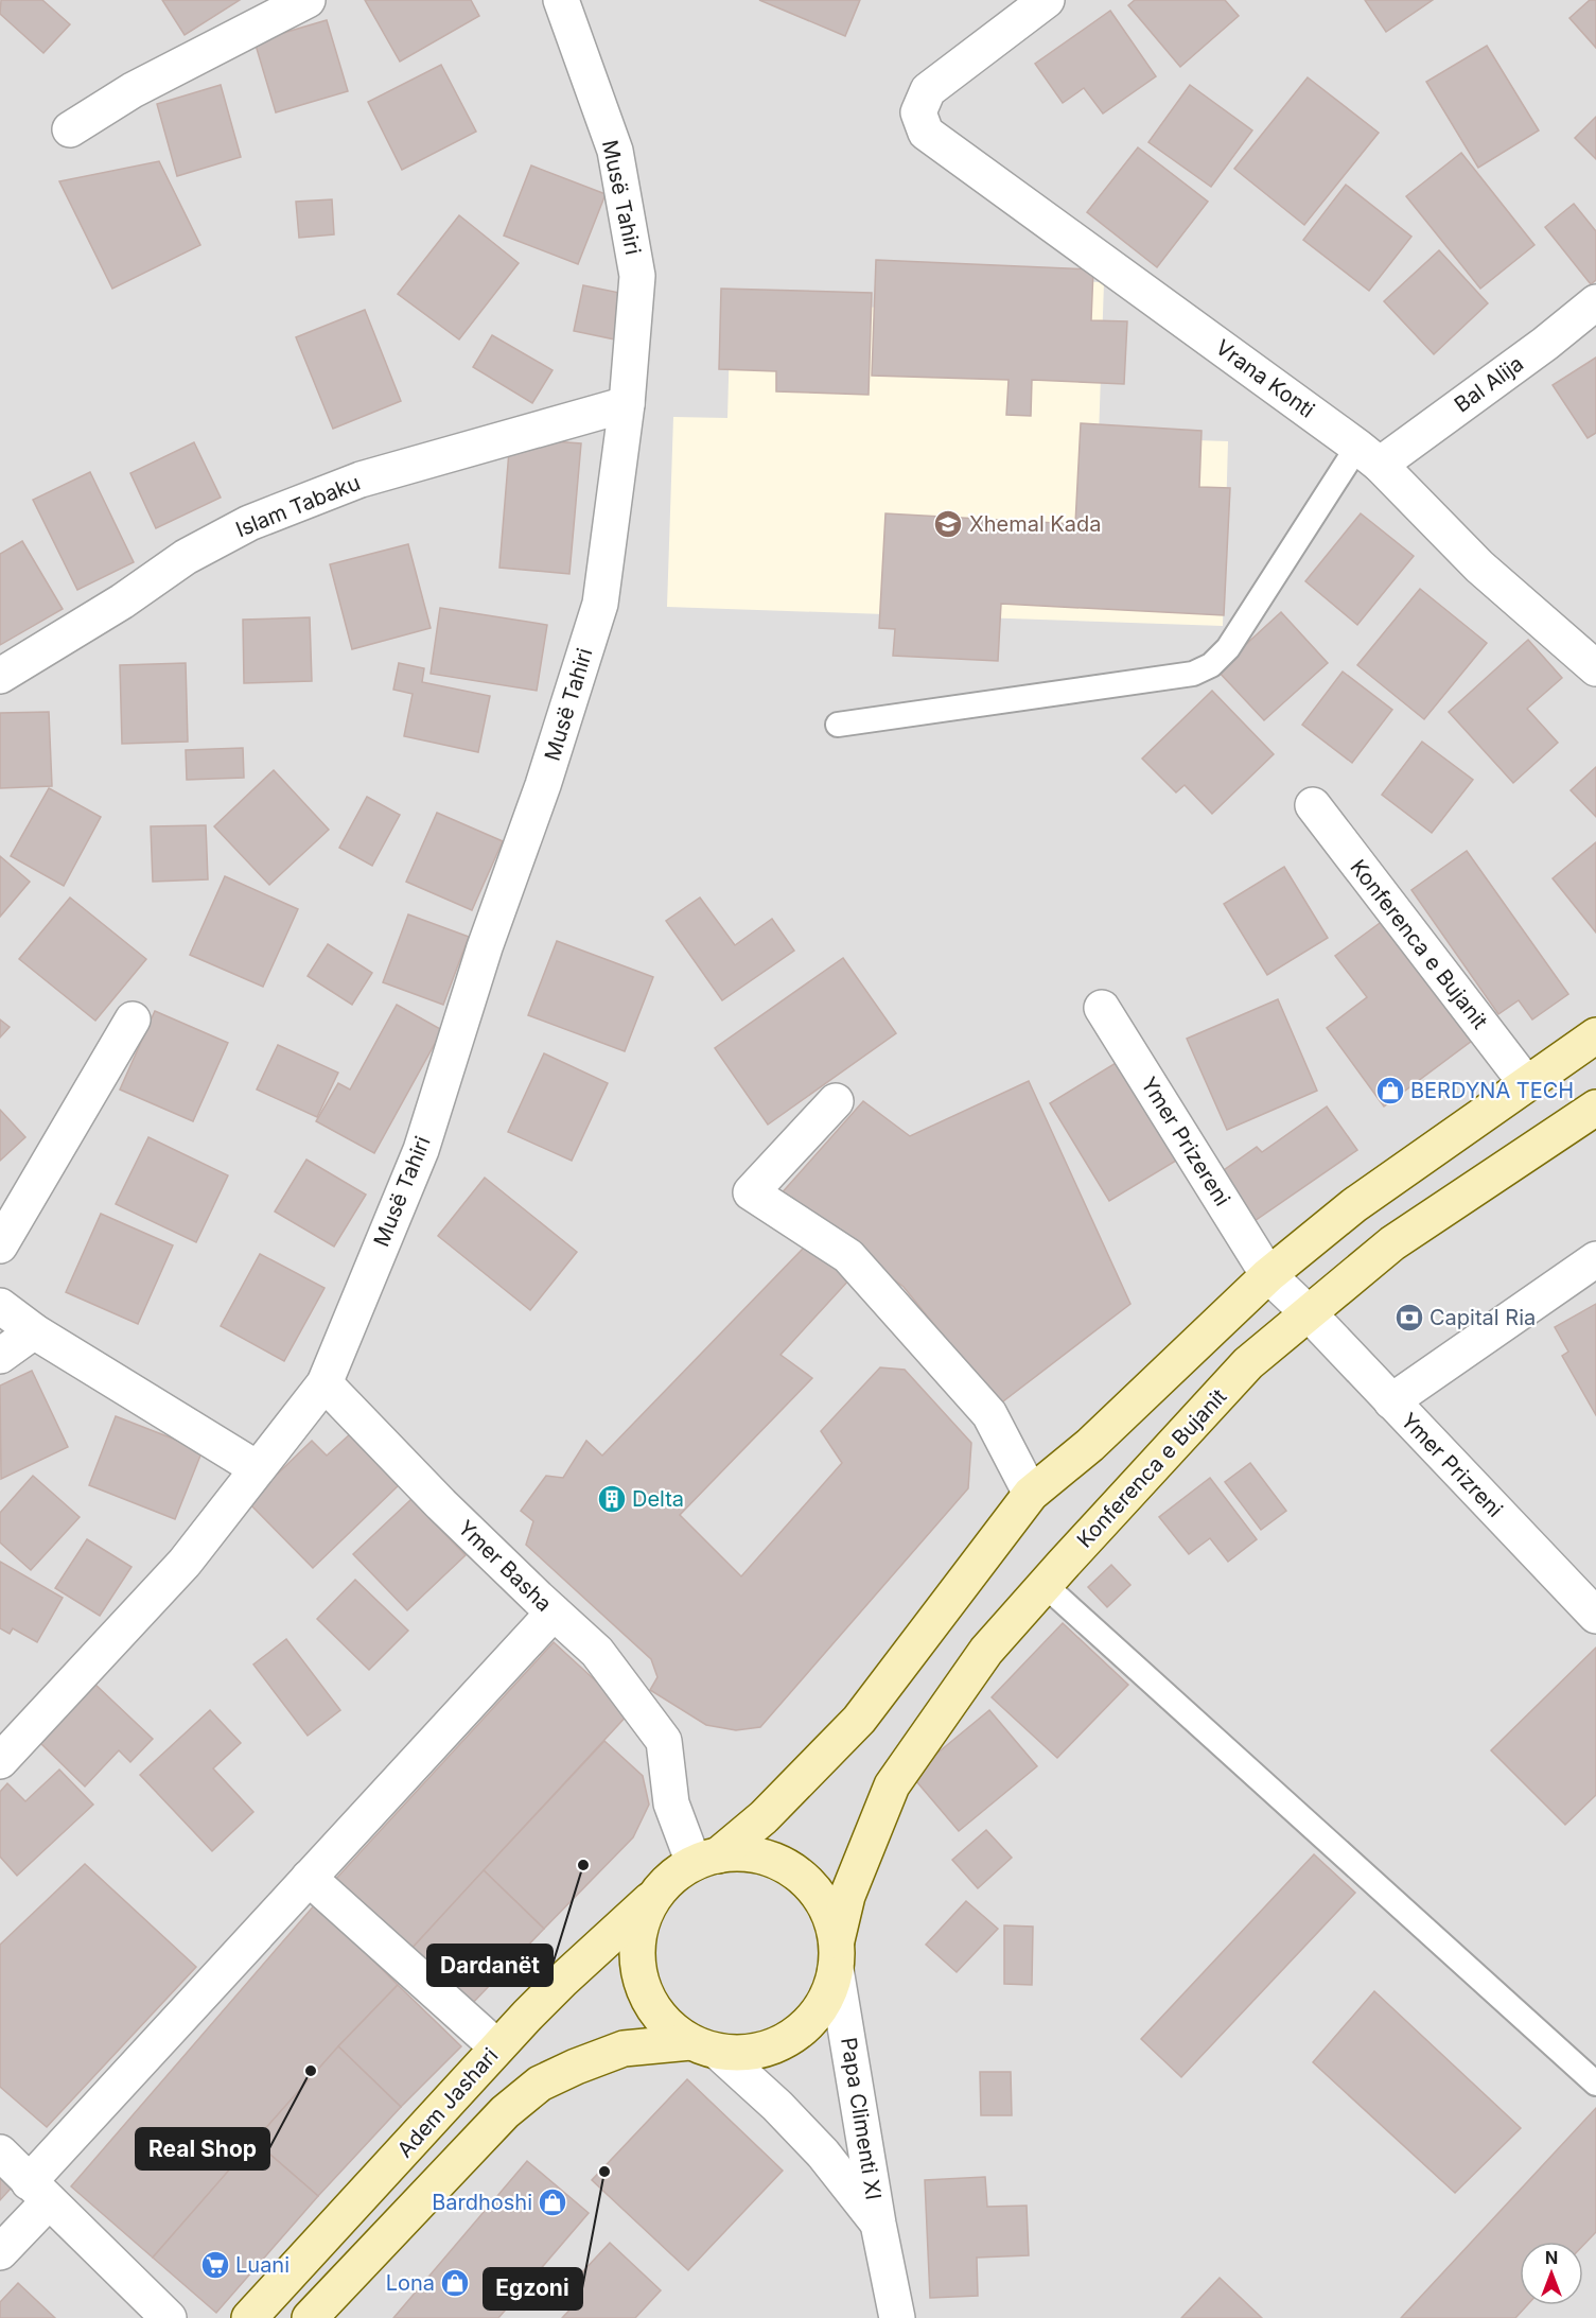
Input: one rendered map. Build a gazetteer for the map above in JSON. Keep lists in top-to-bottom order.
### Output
{
  "streets": {
    "main road": ["Konferenca e Bujanit", "Adem Jashari"],
    "street": [
      "Musë Tahiri",
      "Vrana Konti",
      "Bal Alija",
      "Islam Tabaku",
      "Ymer Prizereni",
      "Ymer Prizreni",
      "Ymer Basha",
      "Papa Climenti XI"
    ]
  },
  "crossings": [
    ["Musë Tahiri", "Islam Tabaku"],
    ["Musë Tahiri", "Ymer Basha"],
    ["Vrana Konti", "Bal Alija"],
    ["Konferenca e Bujanit", "Ymer Prizereni"],
    ["Konferenca e Bujanit", "Ymer Prizreni"],
    ["Konferenca e Bujanit", "Ymer Basha"],
    ["Konferenca e Bujanit", "Adem Jashari"],
    ["Konferenca e Bujanit", "Papa Climenti XI"],
    ["Ymer Prizereni", "Ymer Prizreni"],
    ["Ymer Basha", "Adem Jashari"],
    ["Ymer Basha", "Papa Climenti XI"],
    ["Adem Jashari", "Papa Climenti XI"]
  ],
  "places": {
    "school or university": ["Xhemal Kada"],
    "shop": ["BERDYNA TECH", "Bardhoshi", "Lona"],
    "bank": ["Capital Ria"],
    "building": ["Delta"],
    "other": ["Dardanët", "Real Shop", "Egzoni"],
    "supermarket": ["Luani"]
  },
  "north": "top"
}
